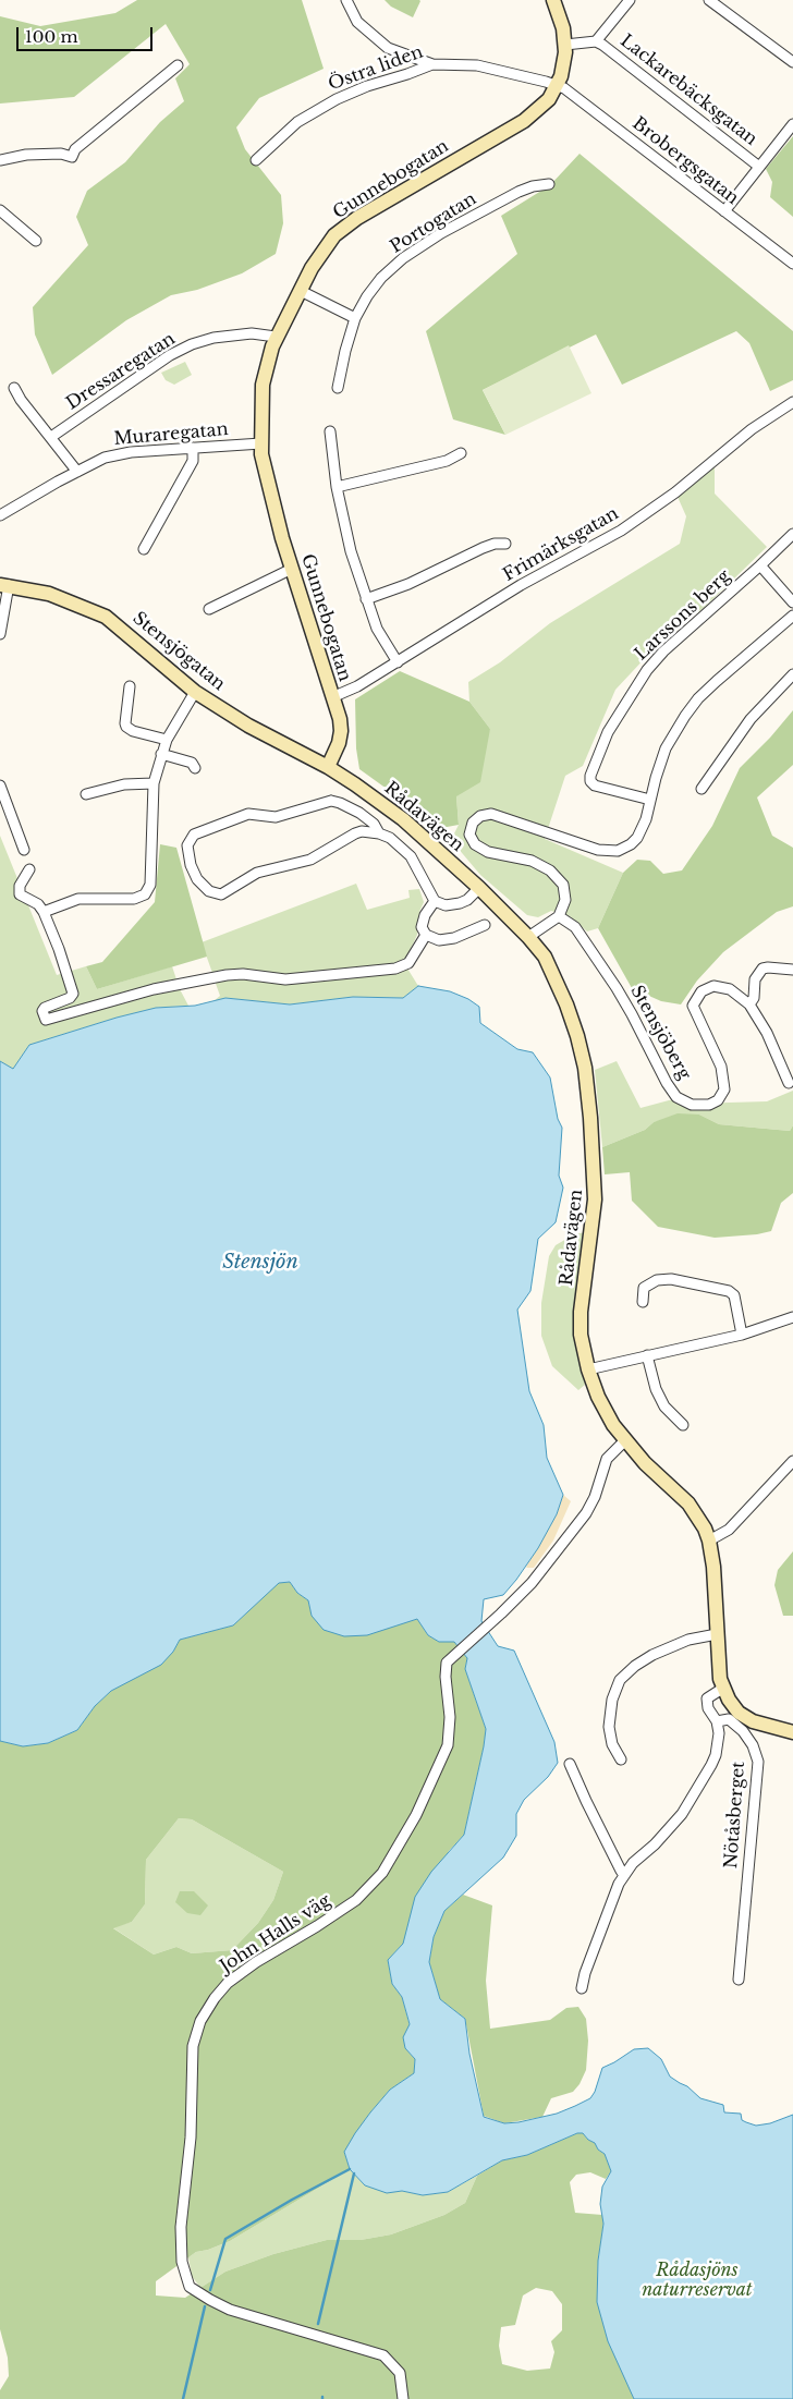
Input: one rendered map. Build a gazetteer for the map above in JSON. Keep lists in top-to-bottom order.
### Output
{
  "streets": {
    "street": [
      "Östra liden",
      "Lackarebäcksgatan",
      "Brobergsgatan",
      "Gunnebogatan",
      "Portogatan",
      "Dressaregatan",
      "Muraregatan",
      "Frimärksgatan",
      "Larssons berg",
      "Stensjögatan",
      "Rådavägen",
      "Stensjöberg",
      "Nötåsberget",
      "John Halls väg"
    ]
  },
  "crossings": [
    ["Östra liden", "Brobergsgatan"],
    ["Östra liden", "Gunnebogatan"],
    ["Lackarebäcksgatan", "Gunnebogatan"],
    ["Brobergsgatan", "Gunnebogatan"],
    ["Gunnebogatan", "Dressaregatan"],
    ["Gunnebogatan", "Muraregatan"],
    ["Gunnebogatan", "Frimärksgatan"],
    ["Gunnebogatan", "Stensjögatan"],
    ["Gunnebogatan", "Rådavägen"],
    ["Stensjögatan", "Rådavägen"],
    ["Rådavägen", "John Halls väg"]
  ],
  "water": ["Stensjön"],
  "parks": ["Rådasjöns naturreservat"],
  "scale_bar": "100 m"
}
